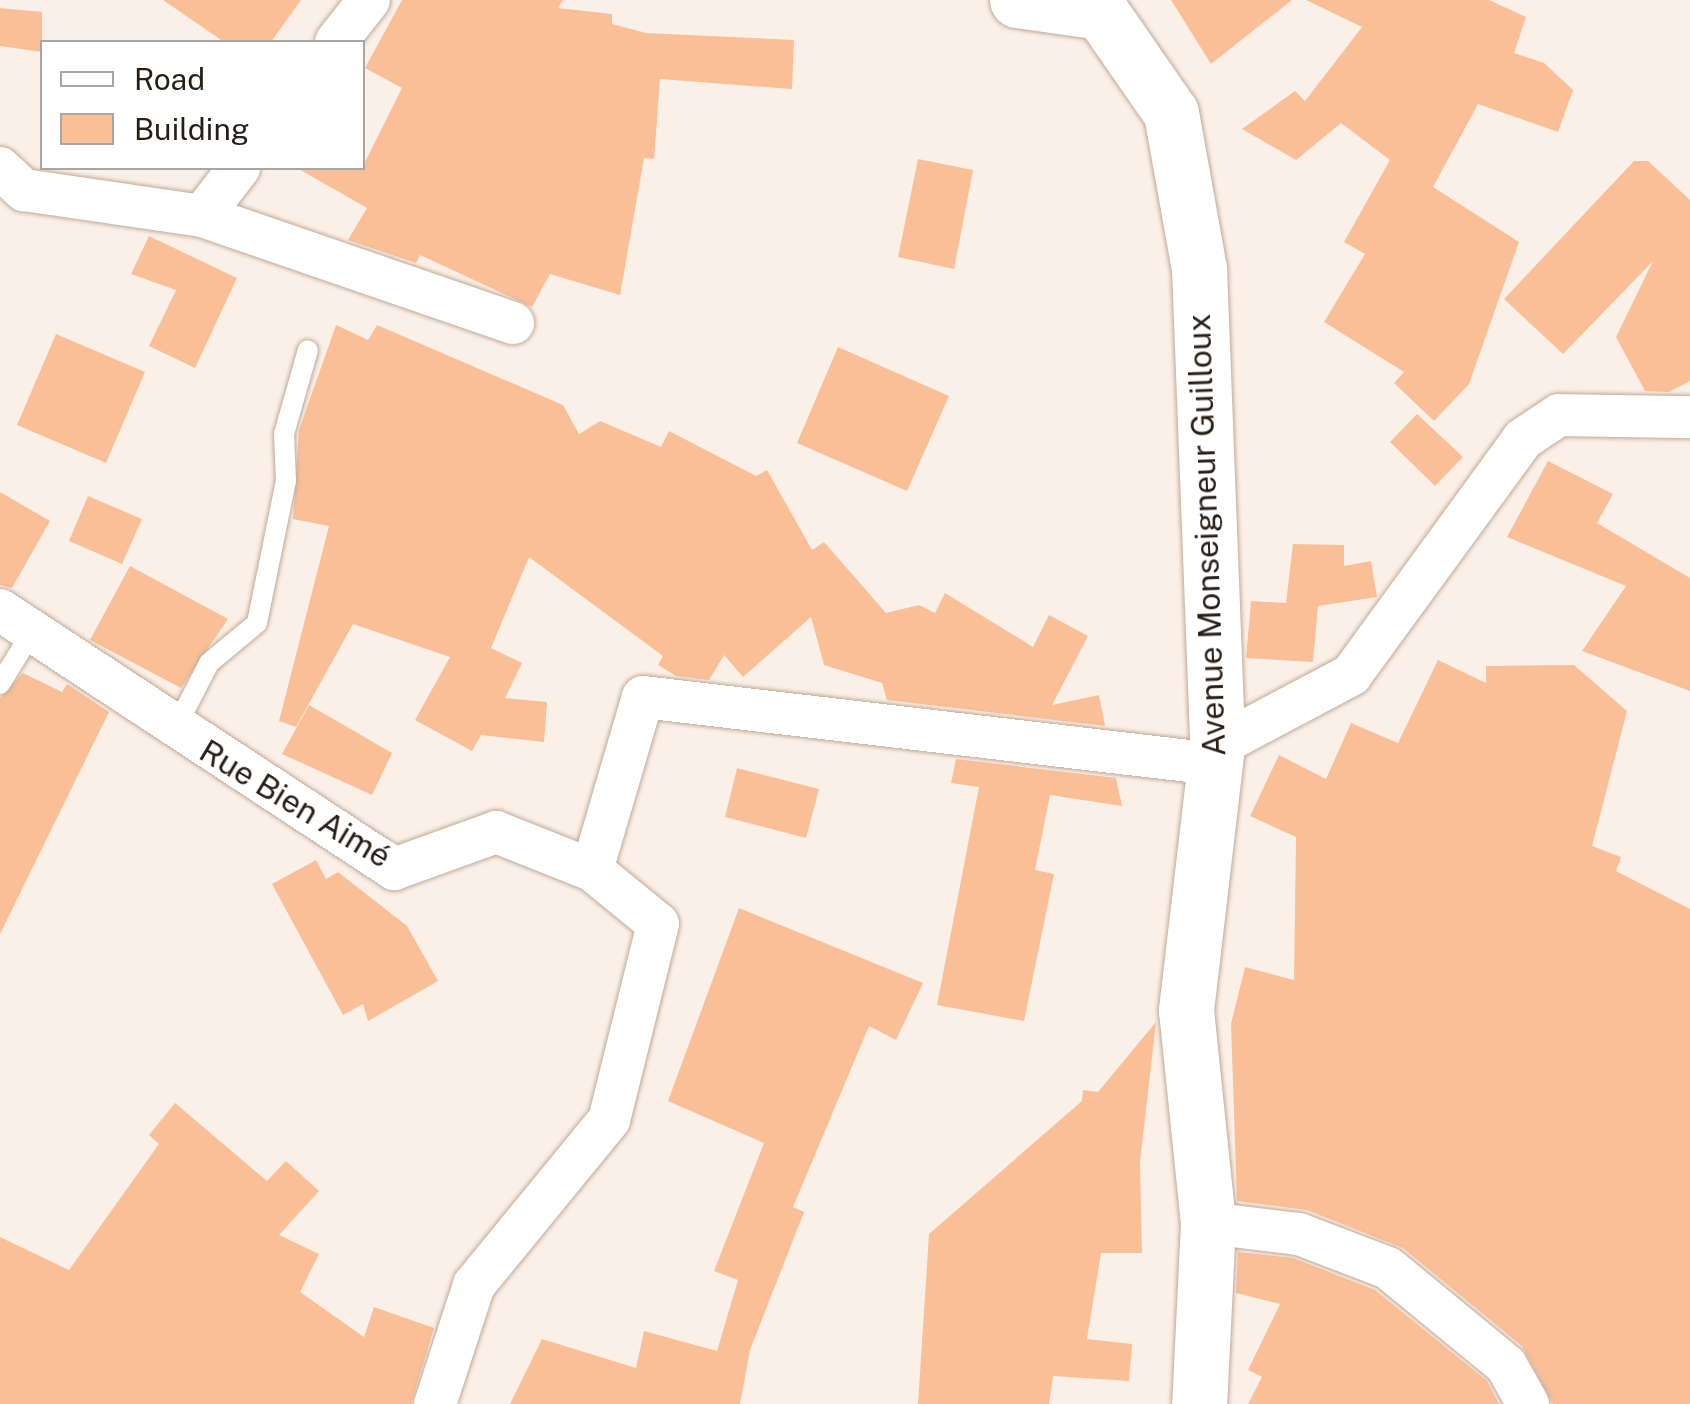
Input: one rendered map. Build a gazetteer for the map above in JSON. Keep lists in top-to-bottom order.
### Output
{
  "streets": {
    "street": ["Avenue Monseigneur Guilloux", "Rue Bien Aimé"]
  },
  "legend": ["Road", "Building"]
}
